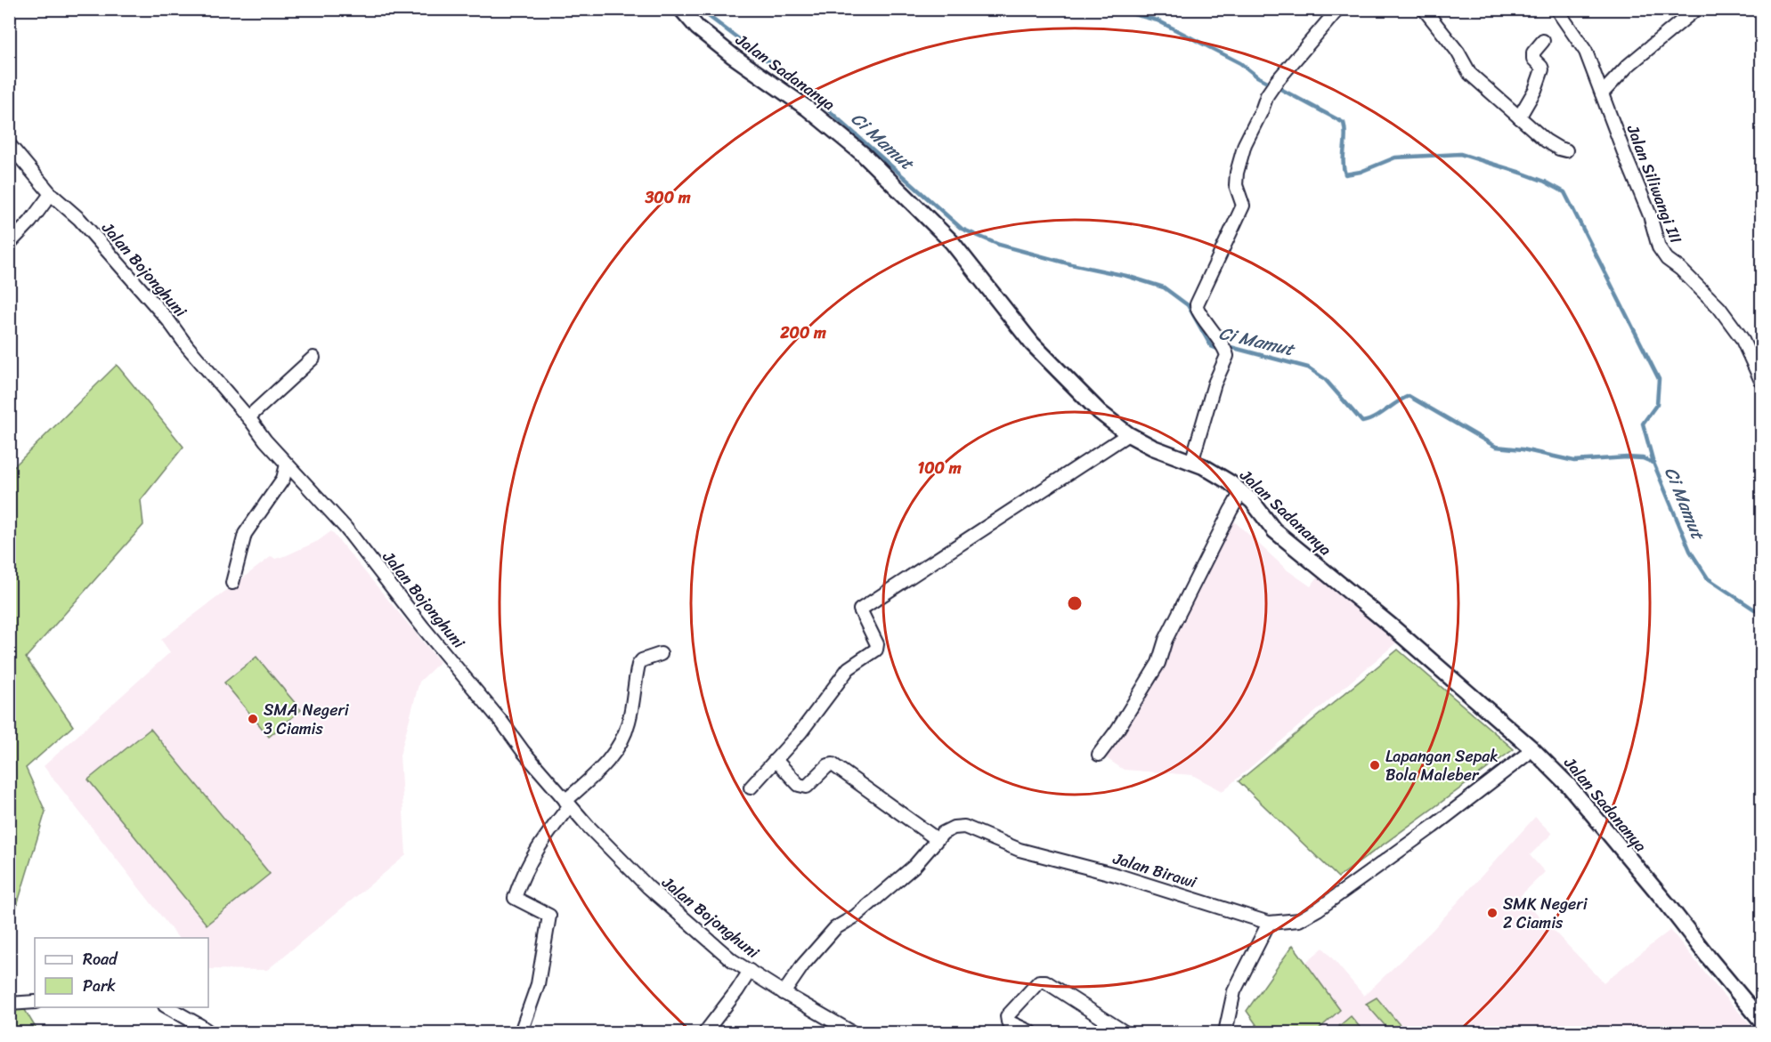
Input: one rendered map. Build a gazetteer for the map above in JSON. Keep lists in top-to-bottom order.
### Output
{
  "streets": {
    "street": [
      "Jalan Sadananya",
      "Jalan Siliwangi III",
      "Jalan Bojonghuni",
      "Jalan Birawi"
    ]
  },
  "crossings": [
    ["Jalan Sadananya", "Jalan Birawi"],
    ["Jalan Bojonghuni", "Jalan Birawi"]
  ],
  "water": ["Ci Mamut"],
  "places": ["SMA Negeri 3 Ciamis", "Lapangan Sepak Bola Maleber", "SMK Negeri 2 Ciamis"],
  "legend": ["Road", "Park"],
  "rings": ["300 m", "200 m", "100 m"]
}
